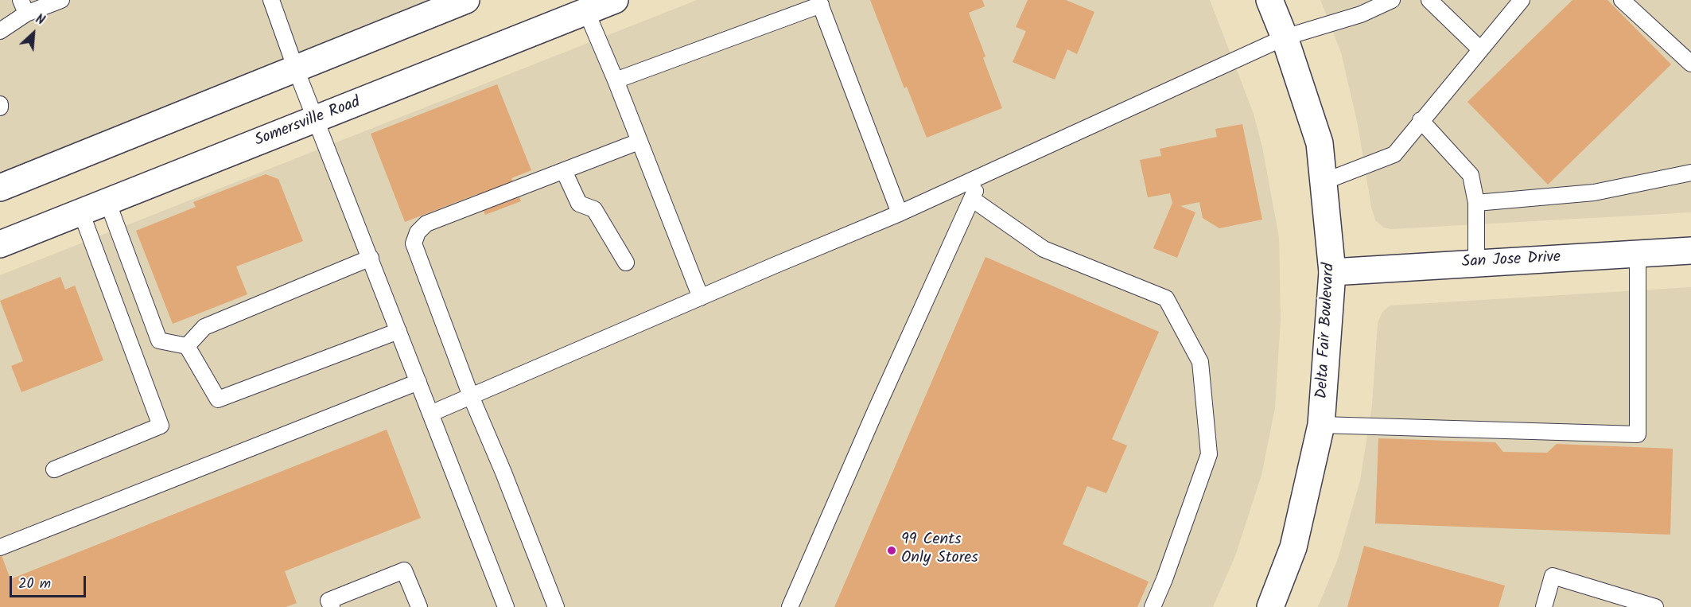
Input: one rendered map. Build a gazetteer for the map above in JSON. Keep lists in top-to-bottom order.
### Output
{
  "streets": {
    "main road": ["Somersville Road", "San Jose Drive", "Delta Fair Boulevard"]
  },
  "crossings": [
    ["San Jose Drive", "Delta Fair Boulevard"]
  ],
  "places": ["99 Cents Only Stores"],
  "scale_bar": "20 m",
  "north": "top right"
}
